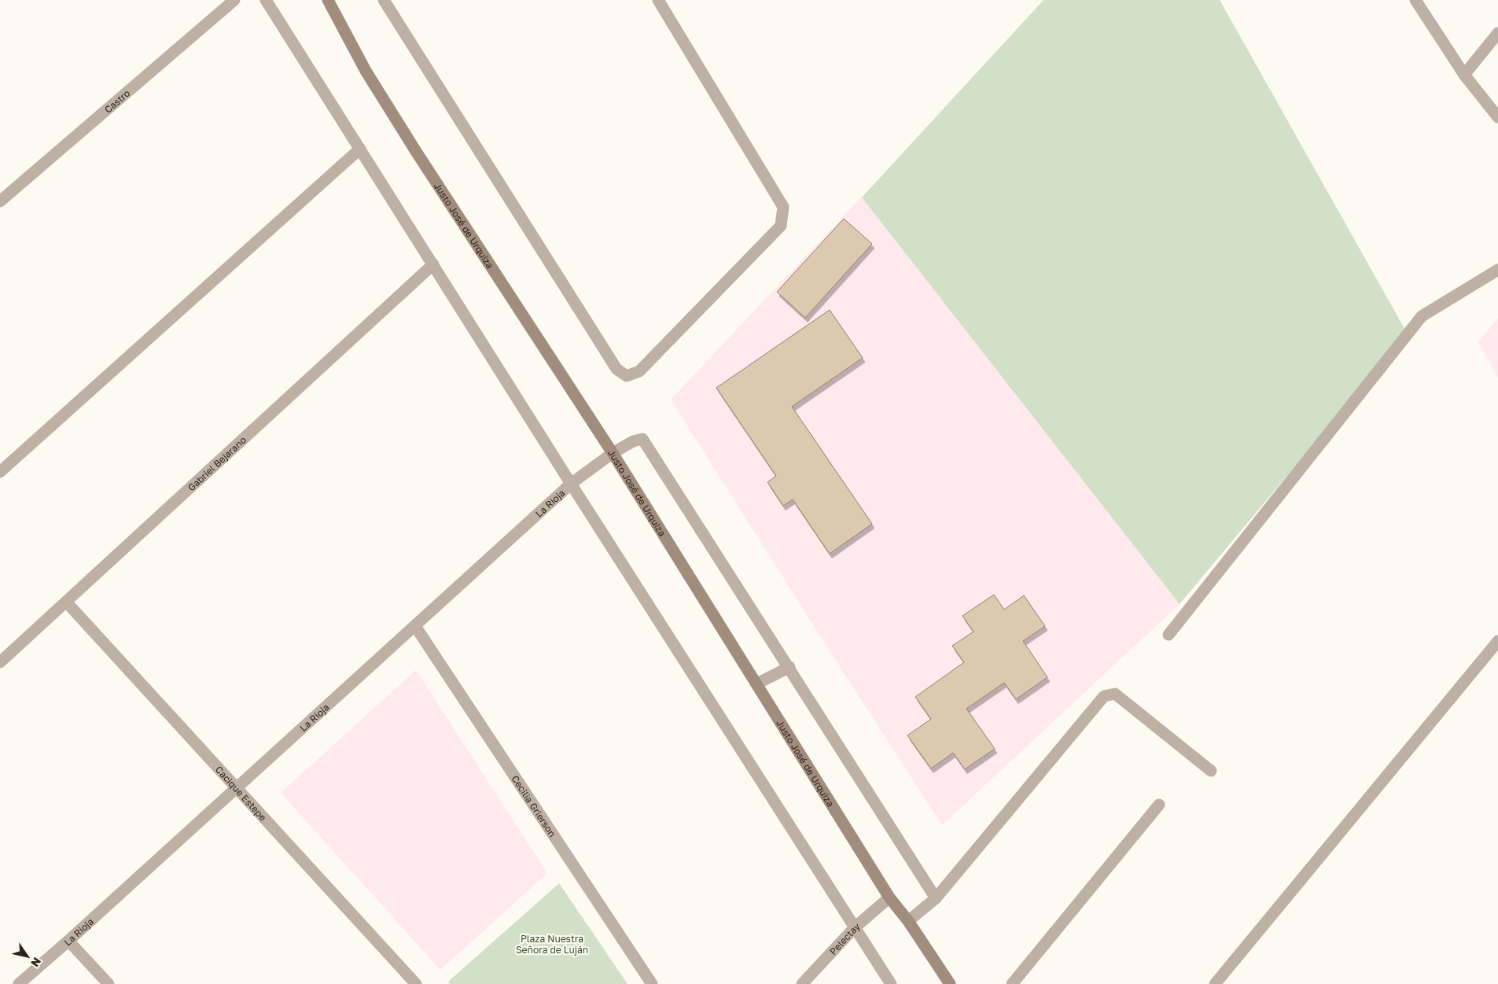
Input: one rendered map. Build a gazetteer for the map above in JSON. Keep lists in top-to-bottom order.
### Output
{
  "streets": {
    "main road": ["Justo José de Urquiza"],
    "street": [
      "Castro",
      "Gabriel Bejarano",
      "La Rioja",
      "Cacique Estepe",
      "Cecilia Grierson",
      "Pelectay"
    ]
  },
  "crossings": [
    ["Justo José de Urquiza", "La Rioja"],
    ["Justo José de Urquiza", "Pelectay"],
    ["Gabriel Bejarano", "Cacique Estepe"],
    ["La Rioja", "Cacique Estepe"],
    ["La Rioja", "Cecilia Grierson"]
  ],
  "parks": ["Plaza Nuestra Señora de Luján"],
  "north": "bottom right"
}
